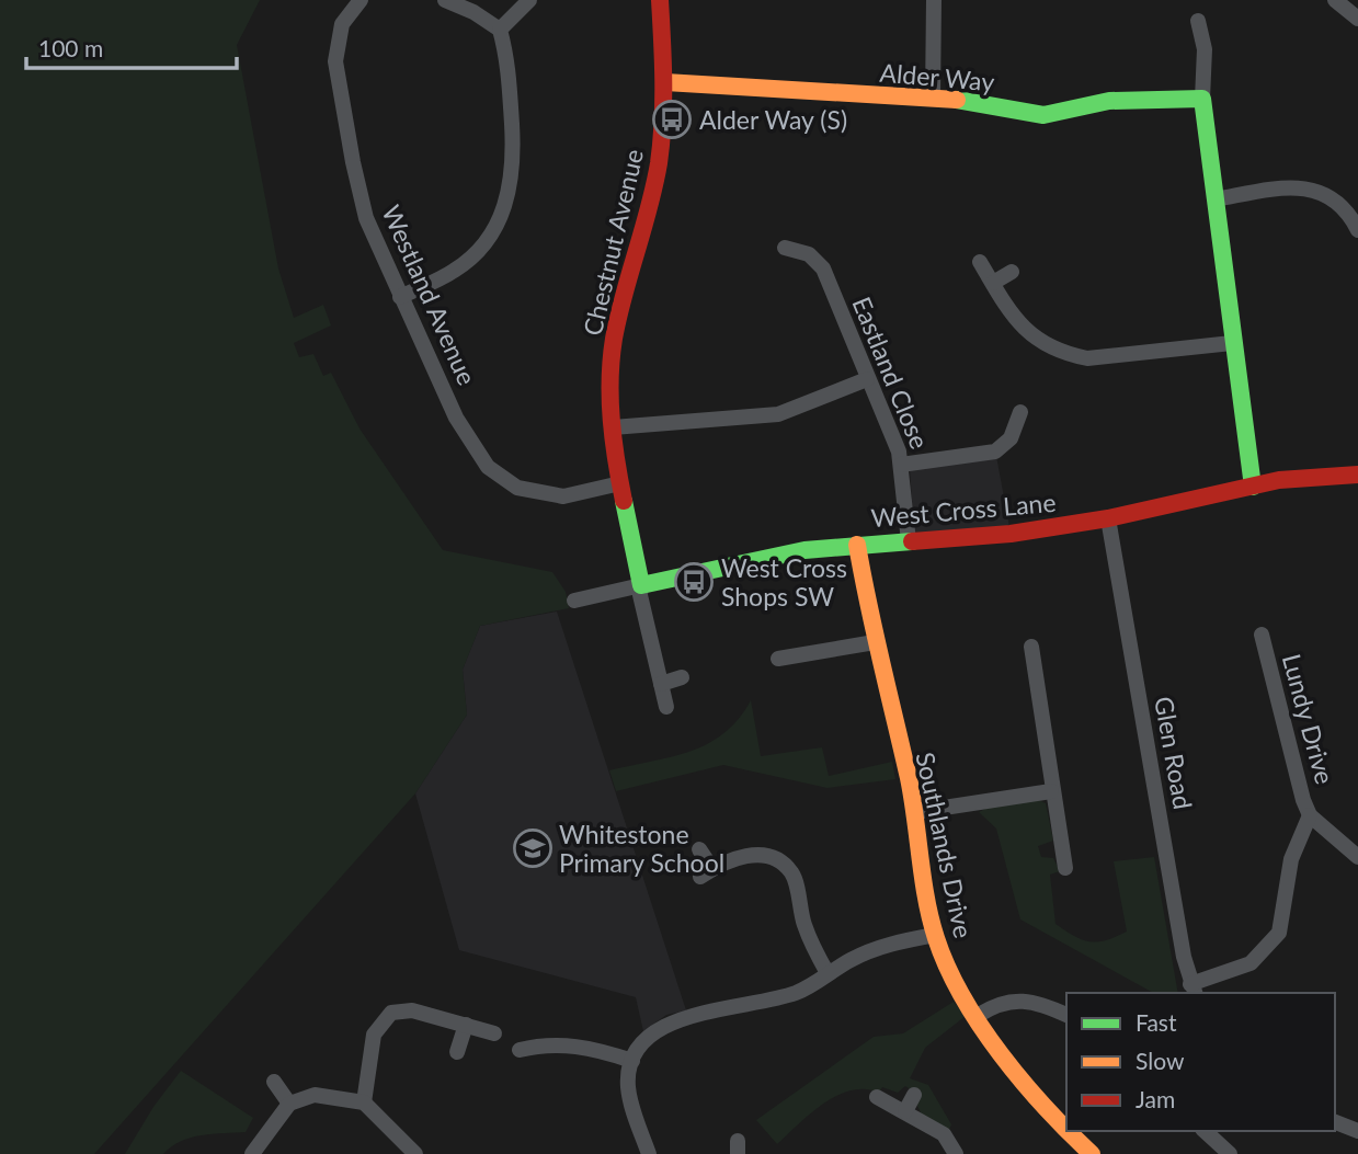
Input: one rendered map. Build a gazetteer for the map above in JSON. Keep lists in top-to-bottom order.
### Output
{
  "streets": {
    "street": [
      "Alder Way",
      "Chestnut Avenue",
      "Westland Avenue",
      "Eastland Close",
      "West Cross Lane",
      "Lundy Drive",
      "Glen Road",
      "Southlands Drive"
    ]
  },
  "crossings": [
    ["Alder Way", "Chestnut Avenue"],
    ["Chestnut Avenue", "Westland Avenue"],
    ["Chestnut Avenue", "West Cross Lane"],
    ["Eastland Close", "West Cross Lane"],
    ["West Cross Lane", "Glen Road"],
    ["West Cross Lane", "Southlands Drive"],
    ["Lundy Drive", "Glen Road"]
  ],
  "places": {
    "bus stop": ["Alder Way (S)", "West Cross Shops SW"],
    "school or university": ["Whitestone Primary School"]
  },
  "legend": ["Fast", "Slow", "Jam"],
  "scale_bar": "100 m"
}
